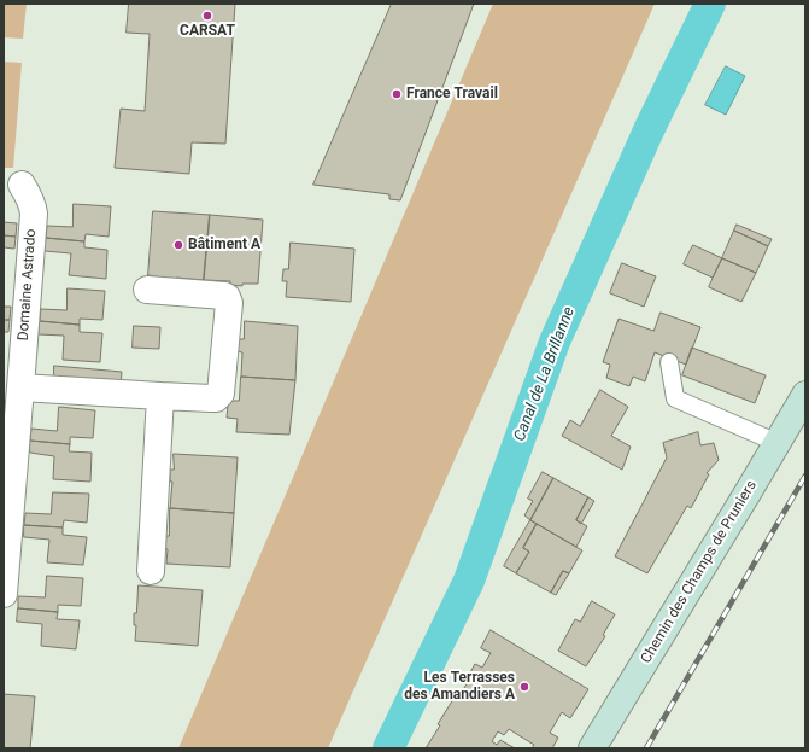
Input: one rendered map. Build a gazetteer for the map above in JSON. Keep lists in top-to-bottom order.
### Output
{
  "streets": {
    "street": ["Domaine Astrado", "Chemin des Champs de Pruniers"]
  },
  "water": ["Canal de La Brillanne"],
  "places": [
    "CARSAT",
    "France Travail",
    "Bâtiment A",
    "Les Terrasses des Amandiers A"
  ]
}
